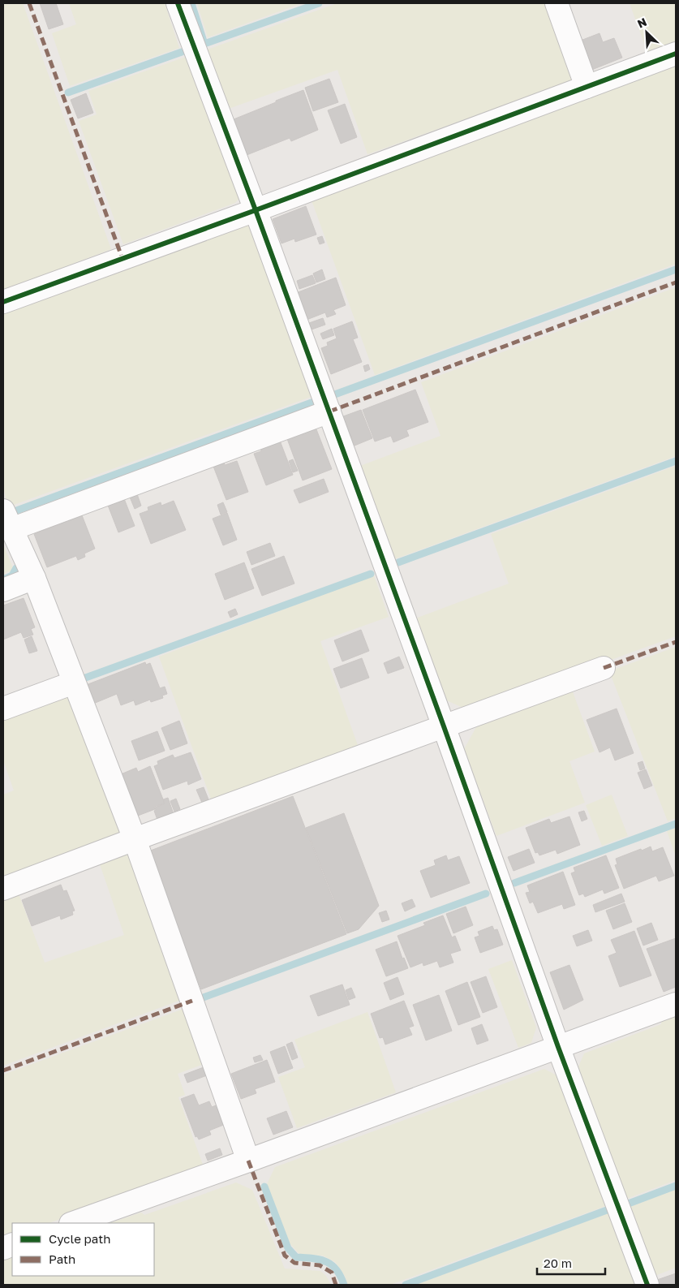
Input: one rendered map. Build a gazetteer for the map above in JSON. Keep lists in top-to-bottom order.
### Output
{
  "legend": ["Cycle path", "Path"],
  "scale_bar": "20 m",
  "north": "top left"
}
